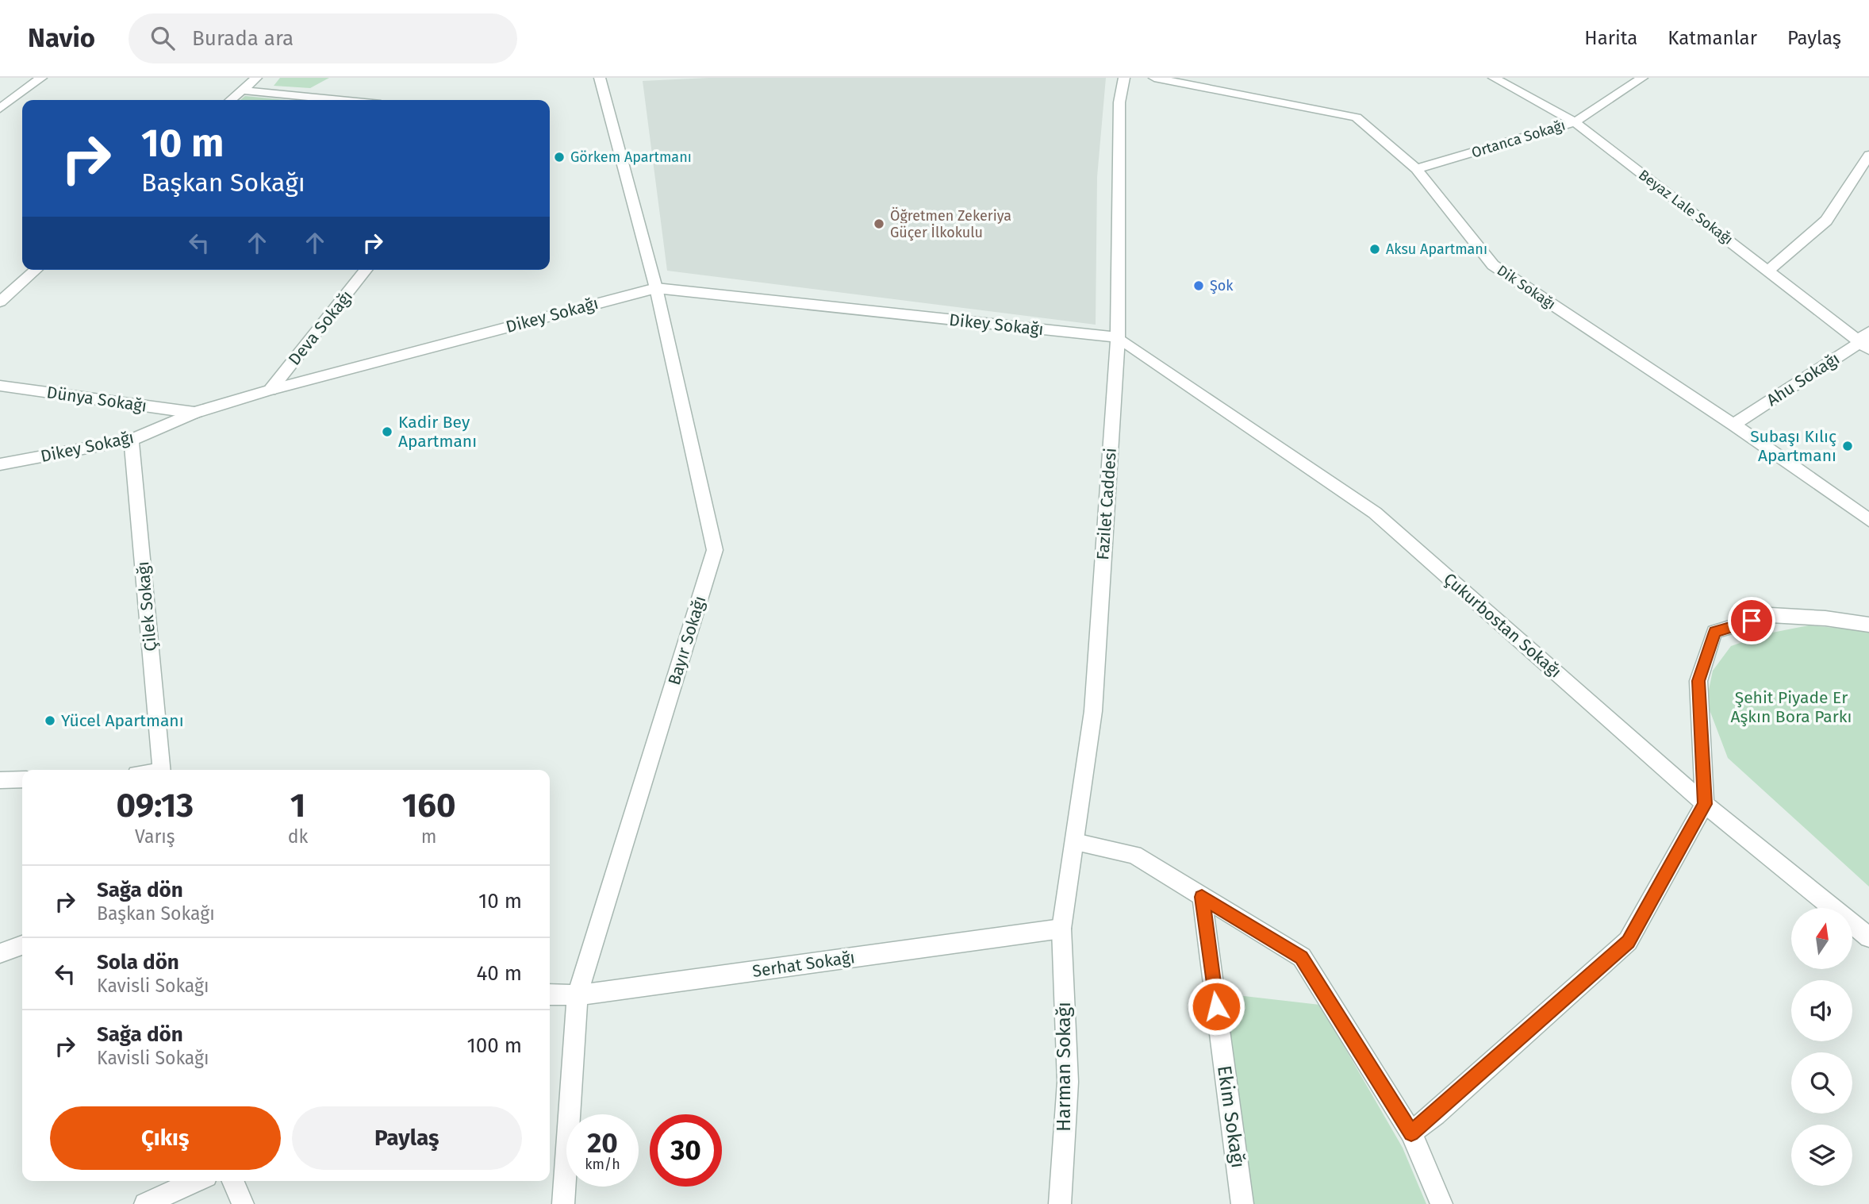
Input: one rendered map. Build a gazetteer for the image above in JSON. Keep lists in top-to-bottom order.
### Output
{
  "streets": {
    "street": [
      "Ortanca Sokağı",
      "Beyaz Lale Sokağı",
      "Dik Sokağı",
      "Dikey Sokağı",
      "Deva Sokağı",
      "Ahu Sokağı",
      "Dünya Sokağı",
      "Fazilet Caddesi",
      "Çilek Sokağı",
      "Çukurbostan Sokağı",
      "Bayır Sokağı",
      "Serhat Sokağı",
      "Harman Sokağı",
      "Ekim Sokağı"
    ]
  },
  "crossings": [
    ["Ortanca Sokağı", "Beyaz Lale Sokağı"],
    ["Ortanca Sokağı", "Dik Sokağı"],
    ["Beyaz Lale Sokağı", "Ahu Sokağı"],
    ["Dik Sokağı", "Ahu Sokağı"],
    ["Dikey Sokağı", "Deva Sokağı"],
    ["Dikey Sokağı", "Dünya Sokağı"],
    ["Dikey Sokağı", "Fazilet Caddesi"],
    ["Dikey Sokağı", "Çilek Sokağı"],
    ["Dikey Sokağı", "Çukurbostan Sokağı"],
    ["Dikey Sokağı", "Bayır Sokağı"],
    ["Fazilet Caddesi", "Çukurbostan Sokağı"],
    ["Fazilet Caddesi", "Serhat Sokağı"],
    ["Fazilet Caddesi", "Harman Sokağı"],
    ["Bayır Sokağı", "Serhat Sokağı"],
    ["Serhat Sokağı", "Harman Sokağı"]
  ],
  "parks": ["Şehit Piyade Er Aşkın Bora Parkı"],
  "places": [
    "Görkem Apartmanı",
    "Öğretmen Zekeriya Güçer İlkokulu",
    "Aksu Apartmanı",
    "Şok",
    "Kadir Bey Apartmanı",
    "Subaşı Kılıç Apartmanı",
    "Yücel Apartmanı"
  ],
  "north": "top",
  "page": {
    "header": "Navio",
    "search": "Burada ara",
    "nav": ["Harita", "Katmanlar", "Paylaş"],
    "turn": ["10 m", "Başkan Sokağı"],
    "eta": [
      "09:13",
      "Varış",
      "1",
      "dk",
      "160",
      "m"
    ],
    "list": [
      {
        "name": "Sağa dön",
        "note": "Başkan Sokağı",
        "value": "10 m"
      },
      {
        "name": "Sola dön",
        "note": "Kavisli Sokağı",
        "value": "40 m"
      },
      {
        "name": "Sağa dön",
        "note": "Kavisli Sokağı",
        "value": "100 m"
      }
    ],
    "buttons": ["Çıkış", "Paylaş"],
    "speed": "20 km/h",
    "limit": "30"
  }
}
